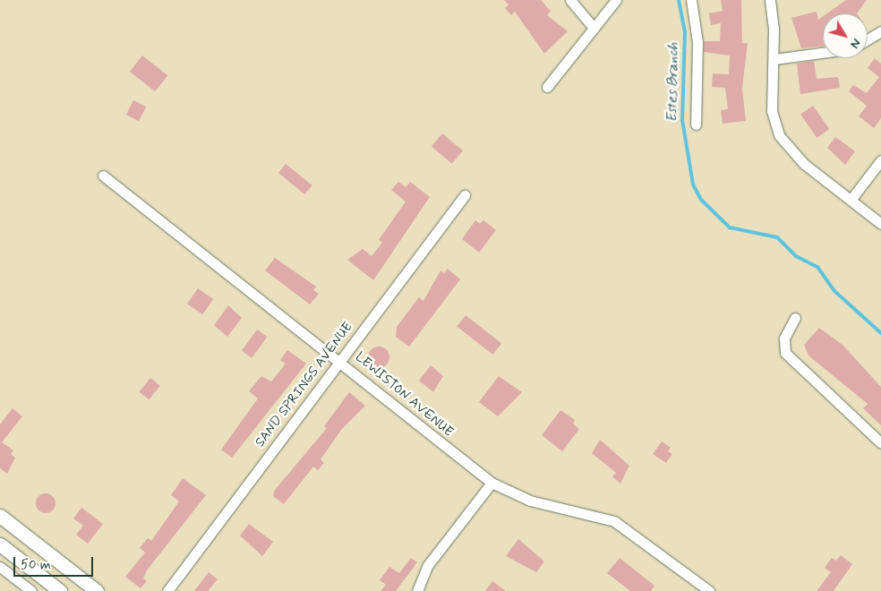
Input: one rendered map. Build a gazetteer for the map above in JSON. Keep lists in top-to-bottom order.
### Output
{
  "streets": {
    "street": ["SAND SPRINGS AVENUE", "LEWISTON AVENUE"]
  },
  "crossings": [
    ["SAND SPRINGS AVENUE", "LEWISTON AVENUE"]
  ],
  "water": ["Estes Branch"],
  "scale_bar": "50 m",
  "north": "bottom right"
}
